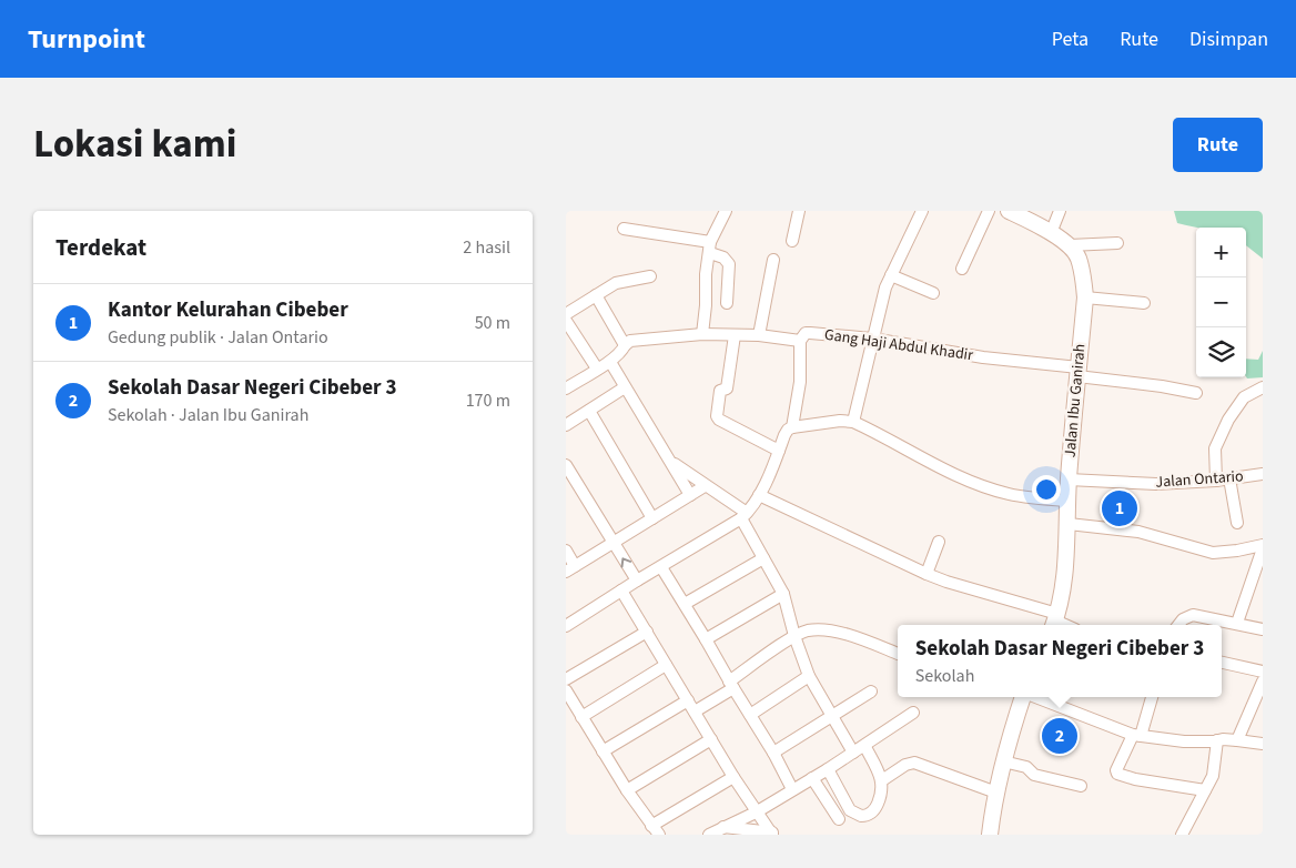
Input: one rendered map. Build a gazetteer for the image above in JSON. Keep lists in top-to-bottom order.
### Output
{
  "streets": {
    "main road": ["Jalan Ibu Ganirah"],
    "street": ["Gang Haji Abdul Khadir", "Jalan Ontario"]
  },
  "crossings": [
    ["Gang Haji Abdul Khadir", "Jalan Ibu Ganirah"],
    ["Jalan Ibu Ganirah", "Jalan Ontario"]
  ],
  "page": {
    "header": "Turnpoint",
    "nav": ["Peta", "Rute", "Disimpan"],
    "title": "Lokasi kami",
    "buttons": "Rute",
    "heading": ["Terdekat", "2 hasil"],
    "map_buttons": ["+", "−"],
    "list": [
      {
        "mark": "1",
        "name": "Kantor Kelurahan Cibeber",
        "note": "Gedung publik · Jalan Ontario",
        "value": "50 m"
      },
      {
        "mark": "2",
        "name": "Sekolah Dasar Negeri Cibeber 3",
        "note": "Sekolah · Jalan Ibu Ganirah",
        "value": "170 m"
      }
    ],
    "pins": ["1", "2"],
    "popup": ["Sekolah Dasar Negeri Cibeber 3", "Sekolah"]
  }
}
